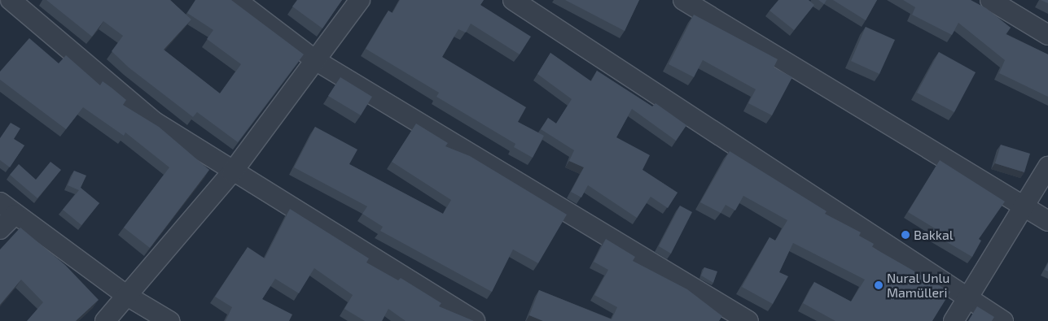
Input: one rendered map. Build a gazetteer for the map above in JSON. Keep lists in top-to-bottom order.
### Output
{
  "places": ["Bakkal", "Nural Unlu Mamülleri"]
}
